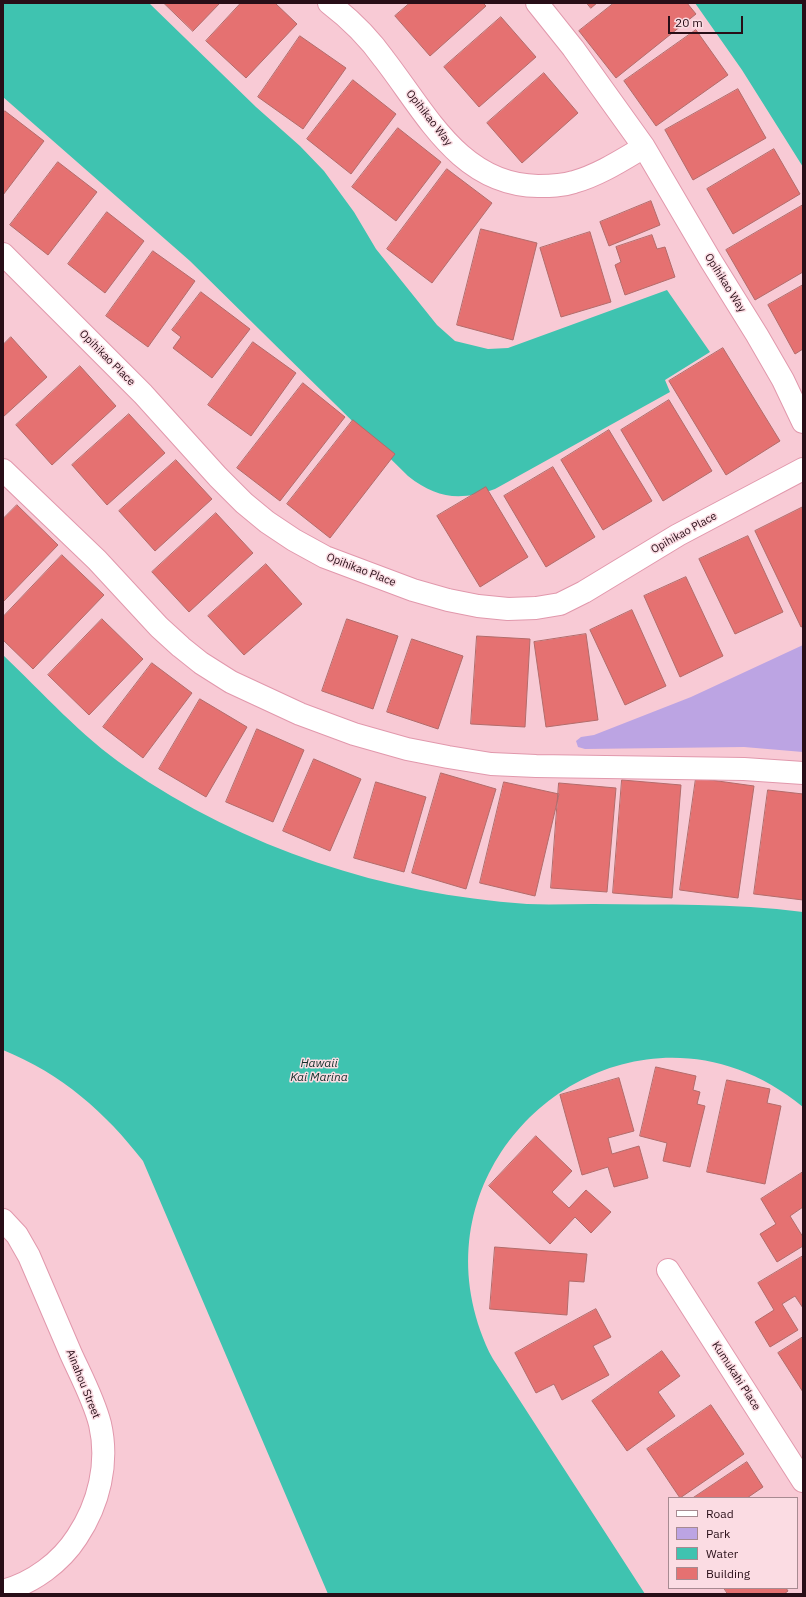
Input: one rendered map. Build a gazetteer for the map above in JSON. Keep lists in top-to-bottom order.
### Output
{
  "streets": {
    "street": [
      "Opihikao Way",
      "Opihikao Place",
      "Kumukahi Place",
      "Ainahou Street"
    ]
  },
  "water": ["Hawaii Kai Marina"],
  "legend": [
    "Road",
    "Park",
    "Water",
    "Building"
  ],
  "scale_bar": "20 m"
}
